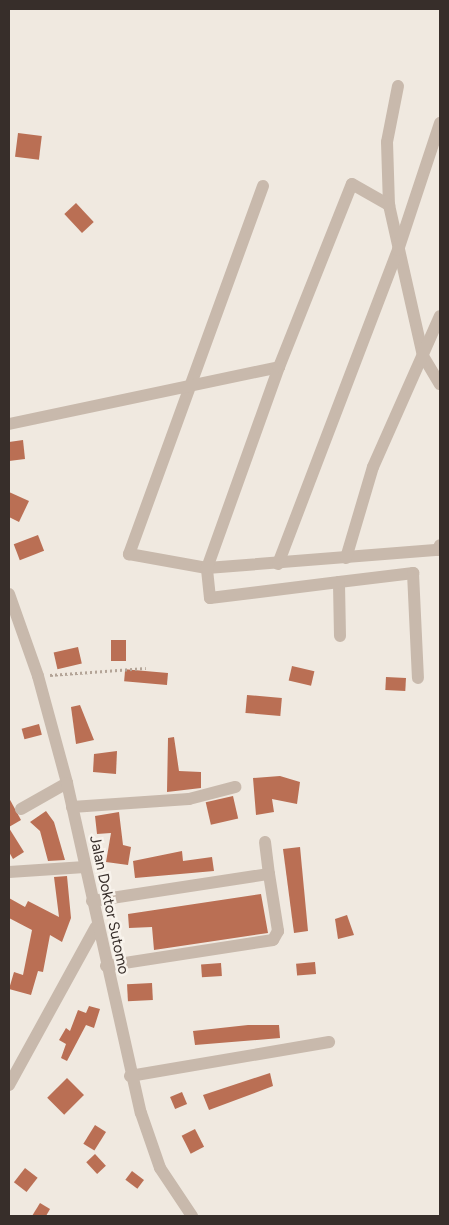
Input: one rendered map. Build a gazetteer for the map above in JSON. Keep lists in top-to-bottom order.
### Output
{
  "streets": {
    "street": ["Jalan Doktor Sutomo"]
  }
}
